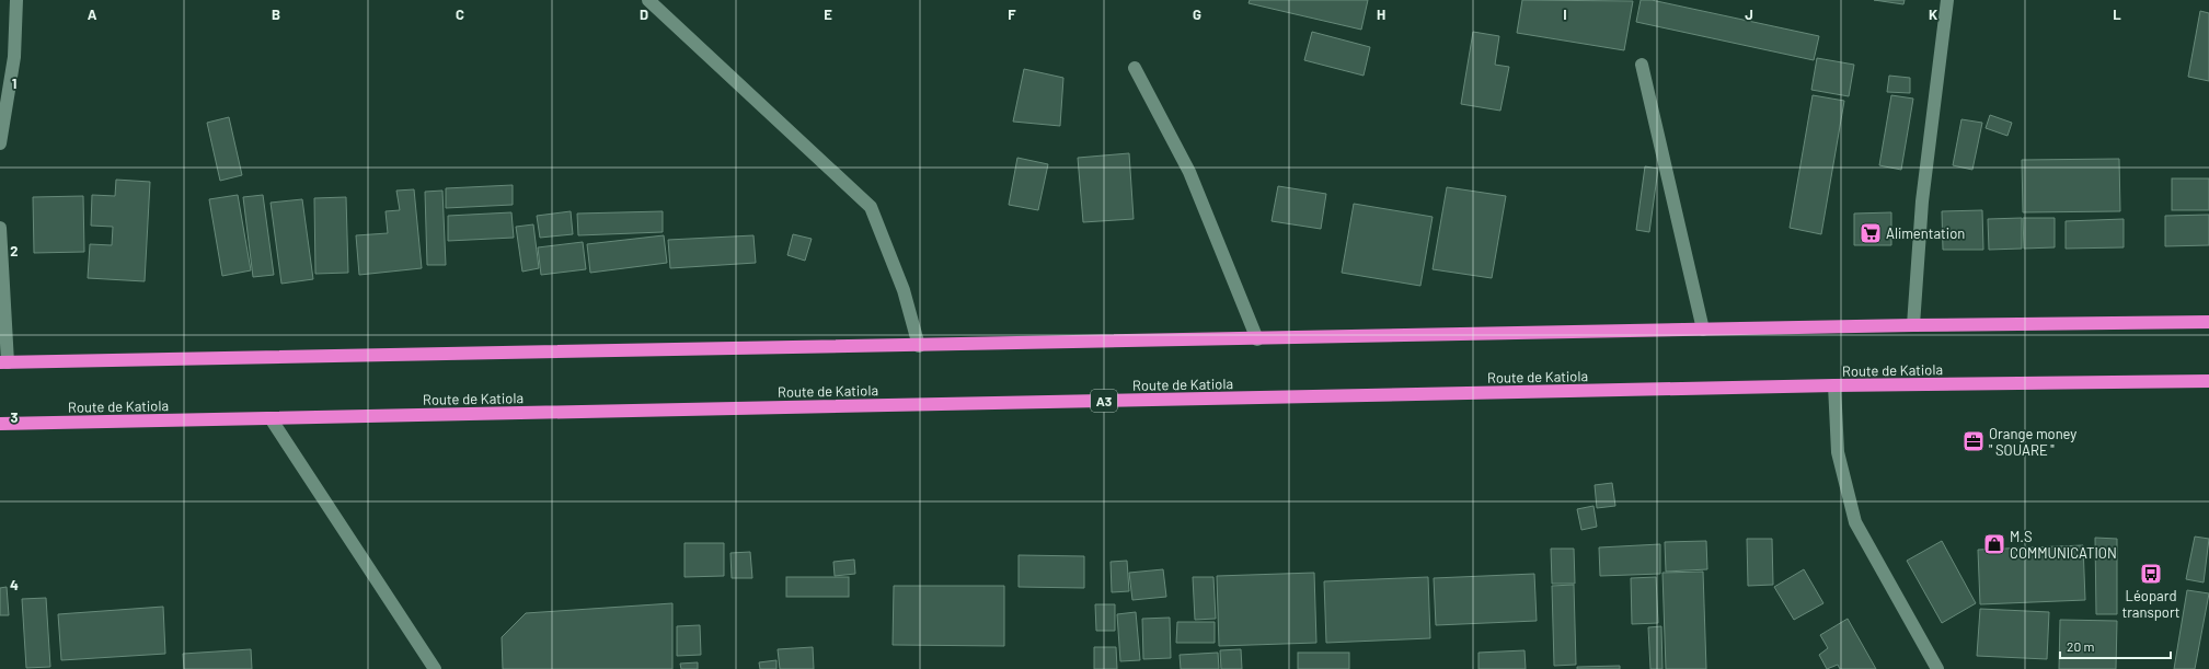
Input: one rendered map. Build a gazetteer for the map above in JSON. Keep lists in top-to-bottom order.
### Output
{
  "streets": {
    "highway": ["Route de Katiola", "A3"]
  },
  "places": {
    "supermarket": ["Alimentation"],
    "office": ["Orange money '' SOUARE ''"],
    "shop": ["M.S COMMUNICATION"],
    "bus stop": ["Léopard transport"]
  },
  "scale_bar": "20 m",
  "grid": {
    "columns": [
      "A",
      "B",
      "C",
      "D",
      "E",
      "F",
      "G",
      "H",
      "I",
      "J",
      "K",
      "L"
    ],
    "rows": [
      "1",
      "2",
      "3",
      "4"
    ]
  }
}
